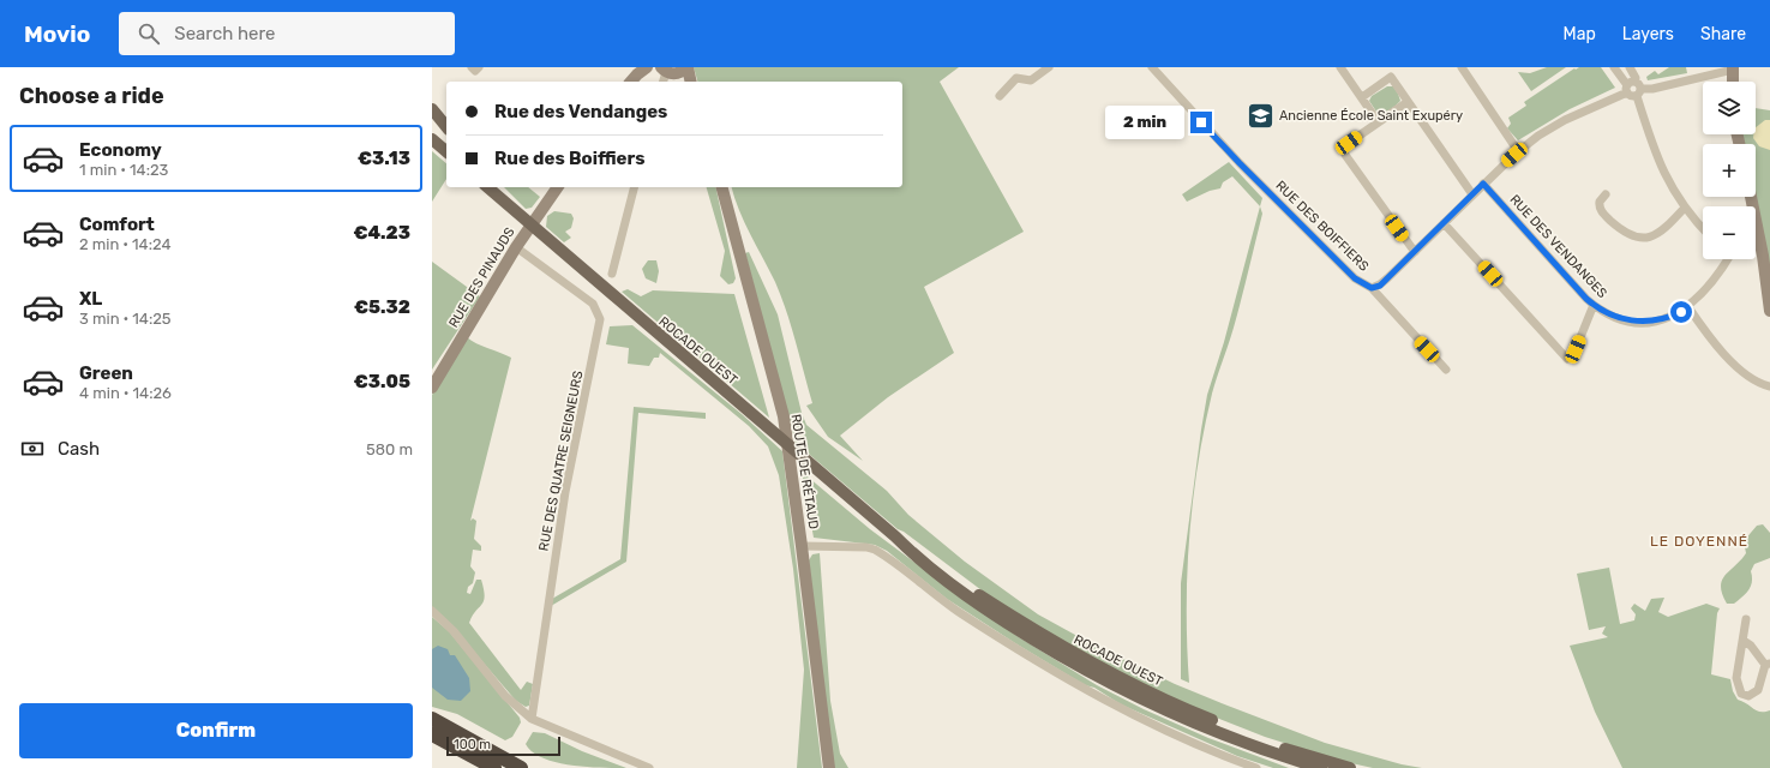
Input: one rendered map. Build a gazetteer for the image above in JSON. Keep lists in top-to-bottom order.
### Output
{
  "streets": {
    "main road": ["RUE DES PINAUDS", "ROCADE OUEST", "ROUTE DE RÉTAUD"],
    "street": ["RUE DES BOIFFIERS", "RUE DES VENDANGES", "RUE DES QUATRE SEIGNEURS"]
  },
  "crossings": [
    ["RUE DES BOIFFIERS", "RUE DES VENDANGES"],
    ["RUE DES PINAUDS", "RUE DES QUATRE SEIGNEURS"]
  ],
  "districts": ["LE DOYENNÉ"],
  "places": {
    "school or university": ["Ancienne École Saint Exupéry"]
  },
  "scale_bar": "100 m",
  "page": {
    "header": "Movio",
    "search": "Search here",
    "nav": ["Map", "Layers", "Share"],
    "heading": "Choose a ride",
    "map_buttons": ["+", "−"],
    "banner": ["Rue des Vendanges", "Rue des Boiffiers"],
    "bubble": "2 min",
    "list": [
      {
        "name": "Economy",
        "note": "1 min · 14:23",
        "value": "€3.13"
      },
      {
        "name": "Comfort",
        "note": "2 min · 14:24",
        "value": "€4.23"
      },
      {
        "name": "XL",
        "note": "3 min · 14:25",
        "value": "€5.32"
      },
      {
        "name": "Green",
        "note": "4 min · 14:26",
        "value": "€3.05"
      }
    ],
    "pay": ["Cash", "580 m"],
    "buttons": "Confirm",
    "scale": "100 m"
  }
}
